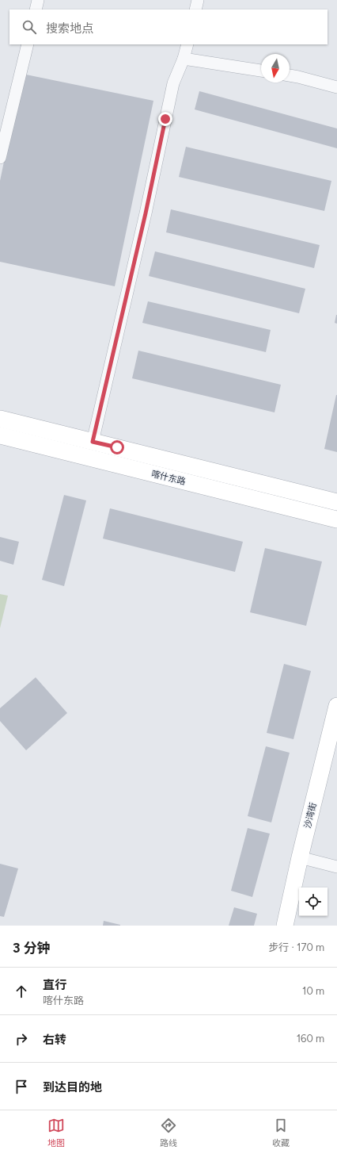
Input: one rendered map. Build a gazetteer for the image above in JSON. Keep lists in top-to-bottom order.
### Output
{
  "streets": {
    "main road": ["喀什东路", "沙湾街"]
  },
  "north": "bottom",
  "page": {
    "search": "搜索地点",
    "heading": ["3 分钟", "步行 · 170 m"],
    "list": [
      ["直行", "喀什东路", "10 m"],
      ["右转", "160 m"],
      "到达目的地"
    ],
    "nav": ["地图", "路线", "收藏"]
  }
}
